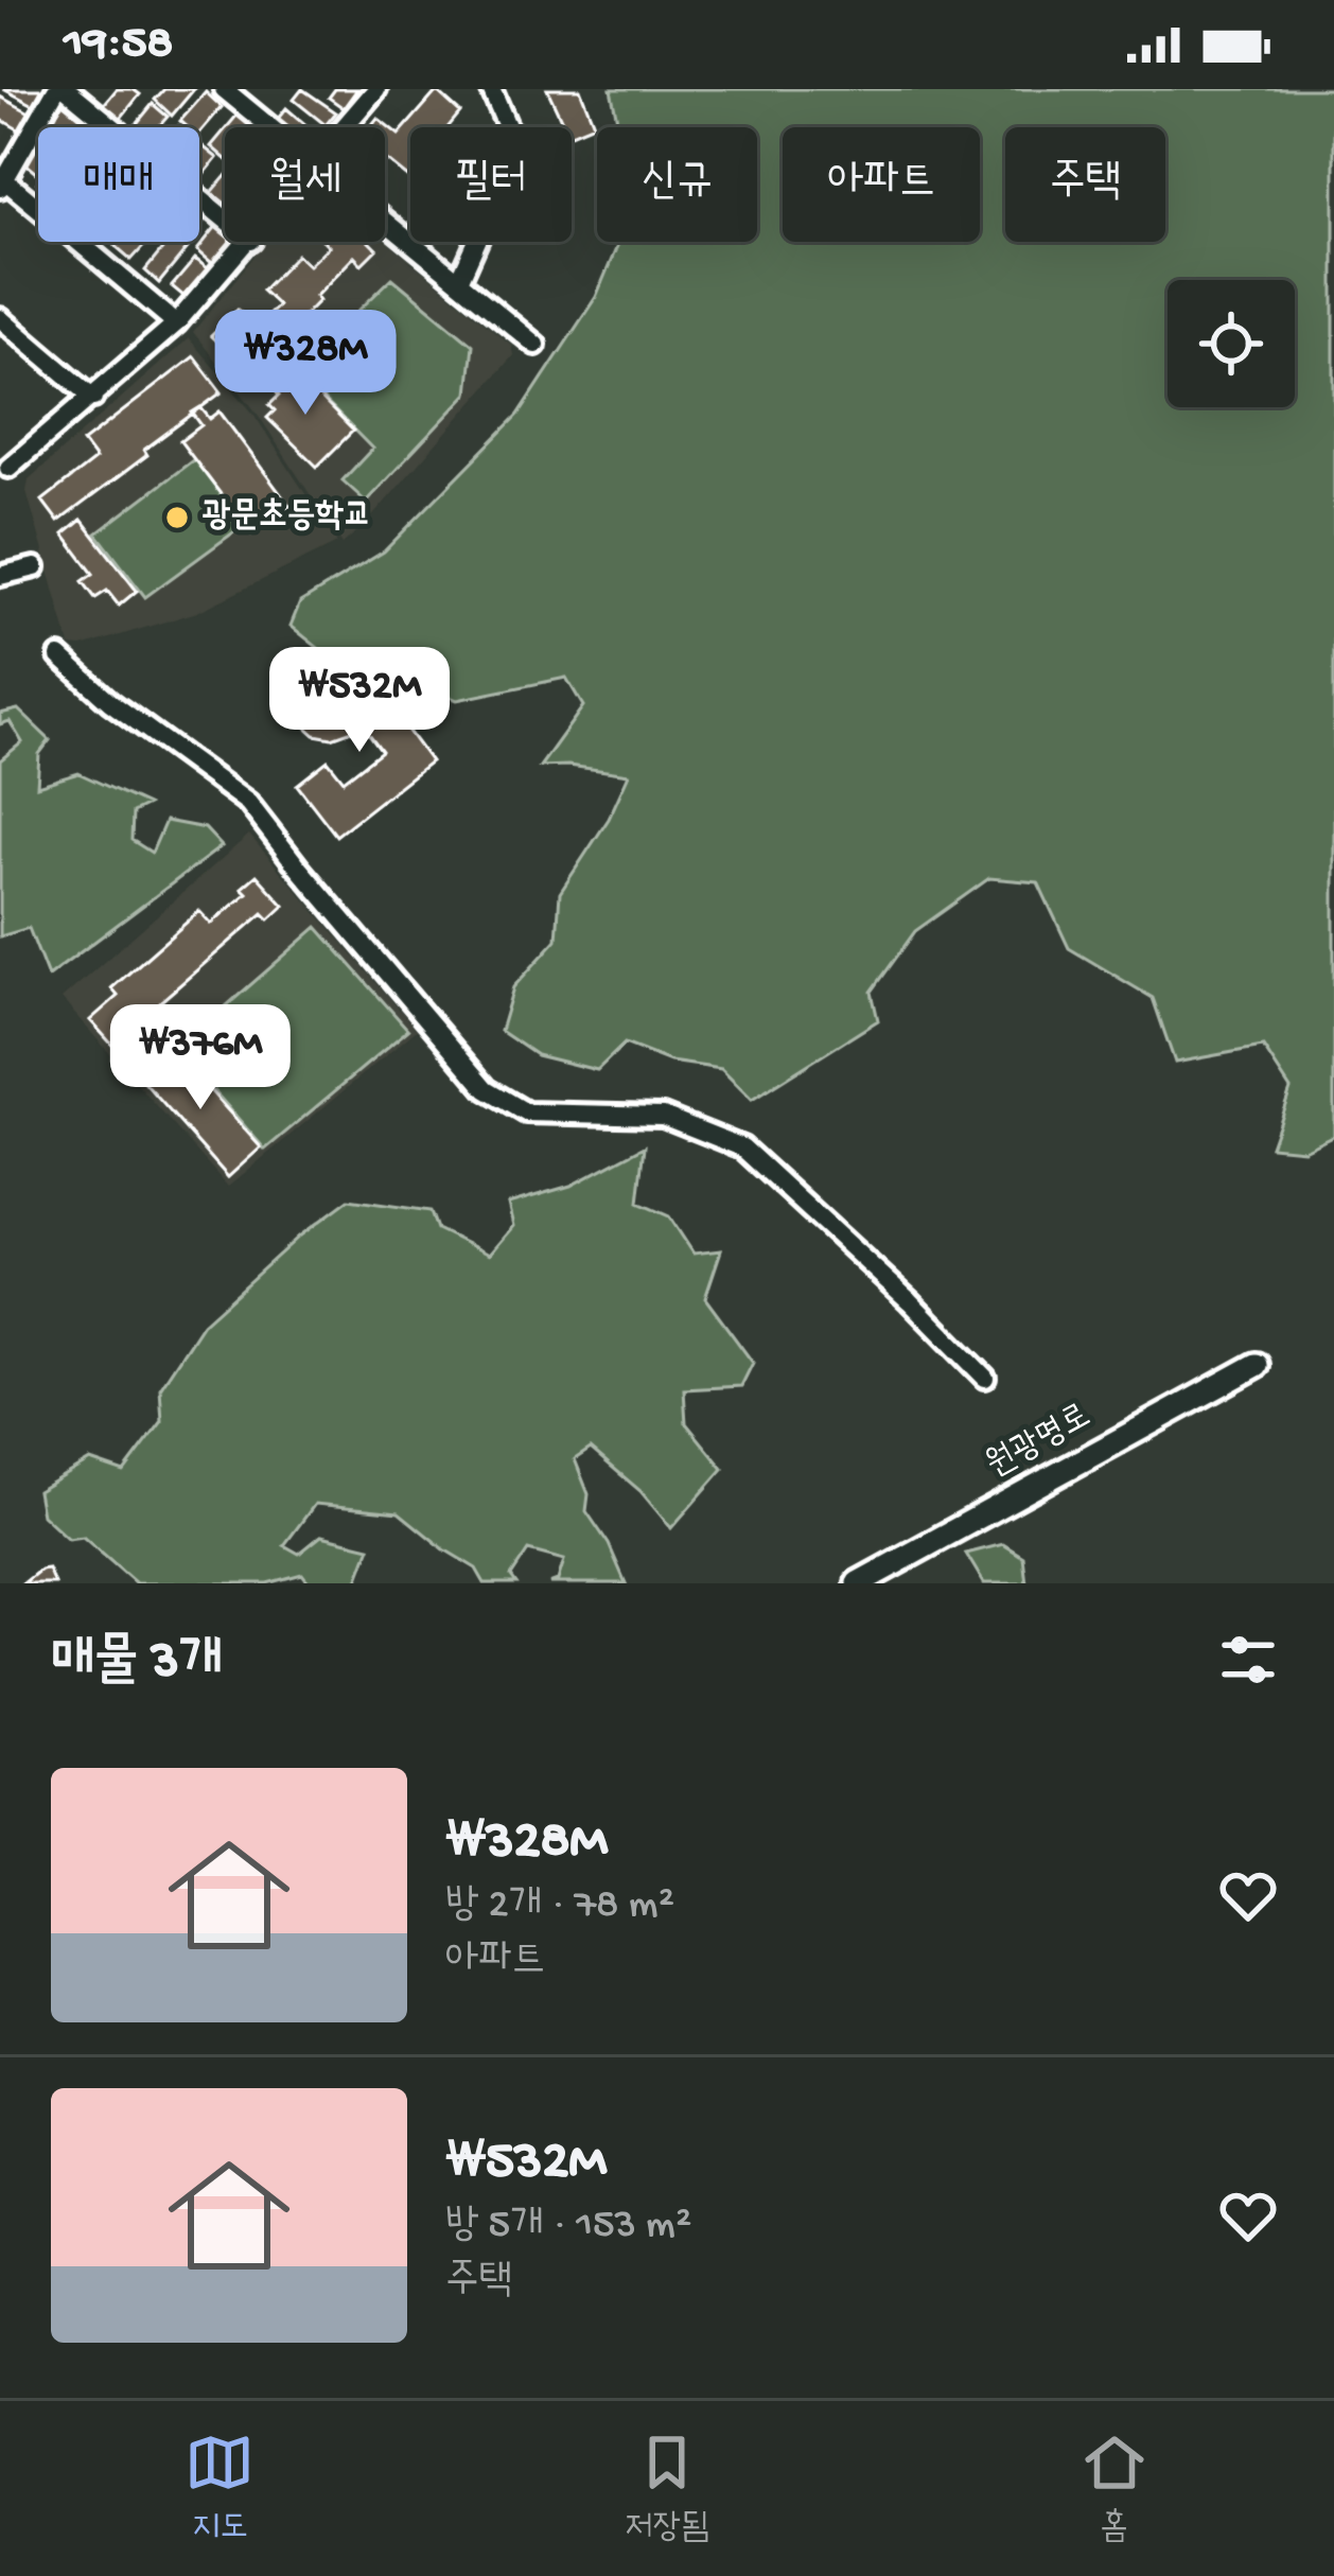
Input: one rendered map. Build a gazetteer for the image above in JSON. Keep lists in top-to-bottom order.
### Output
{
  "streets": {
    "street": ["원광명로"]
  },
  "places": ["광문초등학교"],
  "page": {
    "status": "19:58",
    "chip": [
      "매매",
      "월세",
      "필터",
      "신규",
      "아파트",
      "주택"
    ],
    "price": ["₩328M", "₩532M", "₩376M"],
    "heading": "매물 3개",
    "list": [
      {
        "name": "₩328M",
        "note": "방 2개 · 78 m² · 아파트"
      },
      {
        "name": "₩532M",
        "note": "방 5개 · 153 m² · 주택"
      }
    ],
    "tabs": ["지도", "저장됨", "홈"]
  }
}
